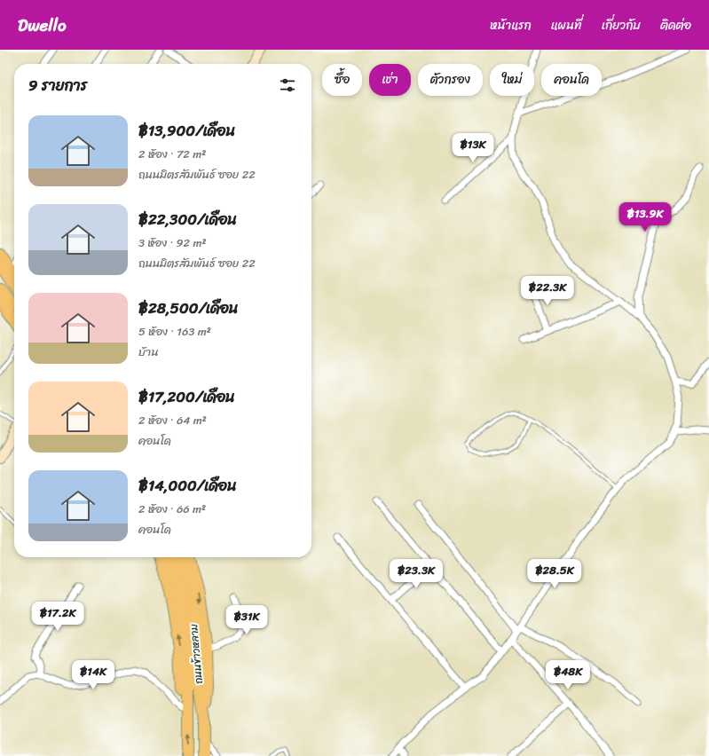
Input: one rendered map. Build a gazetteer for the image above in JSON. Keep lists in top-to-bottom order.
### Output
{
  "streets": {
    "main road": ["ถนนข้าวหลาม"]
  },
  "page": {
    "header": "Dwello",
    "nav": [
      "หน้าแรก",
      "แผนที่",
      "เกี่ยวกับ",
      "ติดต่อ"
    ],
    "chip": [
      "ซื้อ",
      "เช่า",
      "ตัวกรอง",
      "ใหม่",
      "คอนโด"
    ],
    "heading": "9 รายการ",
    "list": [
      {
        "name": "฿13,900/เดือน",
        "note": "2 ห้อง · 72 m² · ถนนมิตรสัมพันธ์ ซอย 22"
      },
      {
        "name": "฿22,300/เดือน",
        "note": "3 ห้อง · 92 m² · ถนนมิตรสัมพันธ์ ซอย 22"
      },
      {
        "name": "฿28,500/เดือน",
        "note": "5 ห้อง · 163 m² · บ้าน"
      },
      {
        "name": "฿17,200/เดือน",
        "note": "2 ห้อง · 64 m² · คอนโด"
      },
      {
        "name": "฿14,000/เดือน",
        "note": "2 ห้อง · 66 m² · คอนโด"
      }
    ],
    "price": [
      "฿13K",
      "฿13.9K",
      "฿22.3K",
      "฿23.3K",
      "฿28.5K",
      "฿17.2K",
      "฿31K",
      "฿14K",
      "฿48K"
    ]
  }
}
